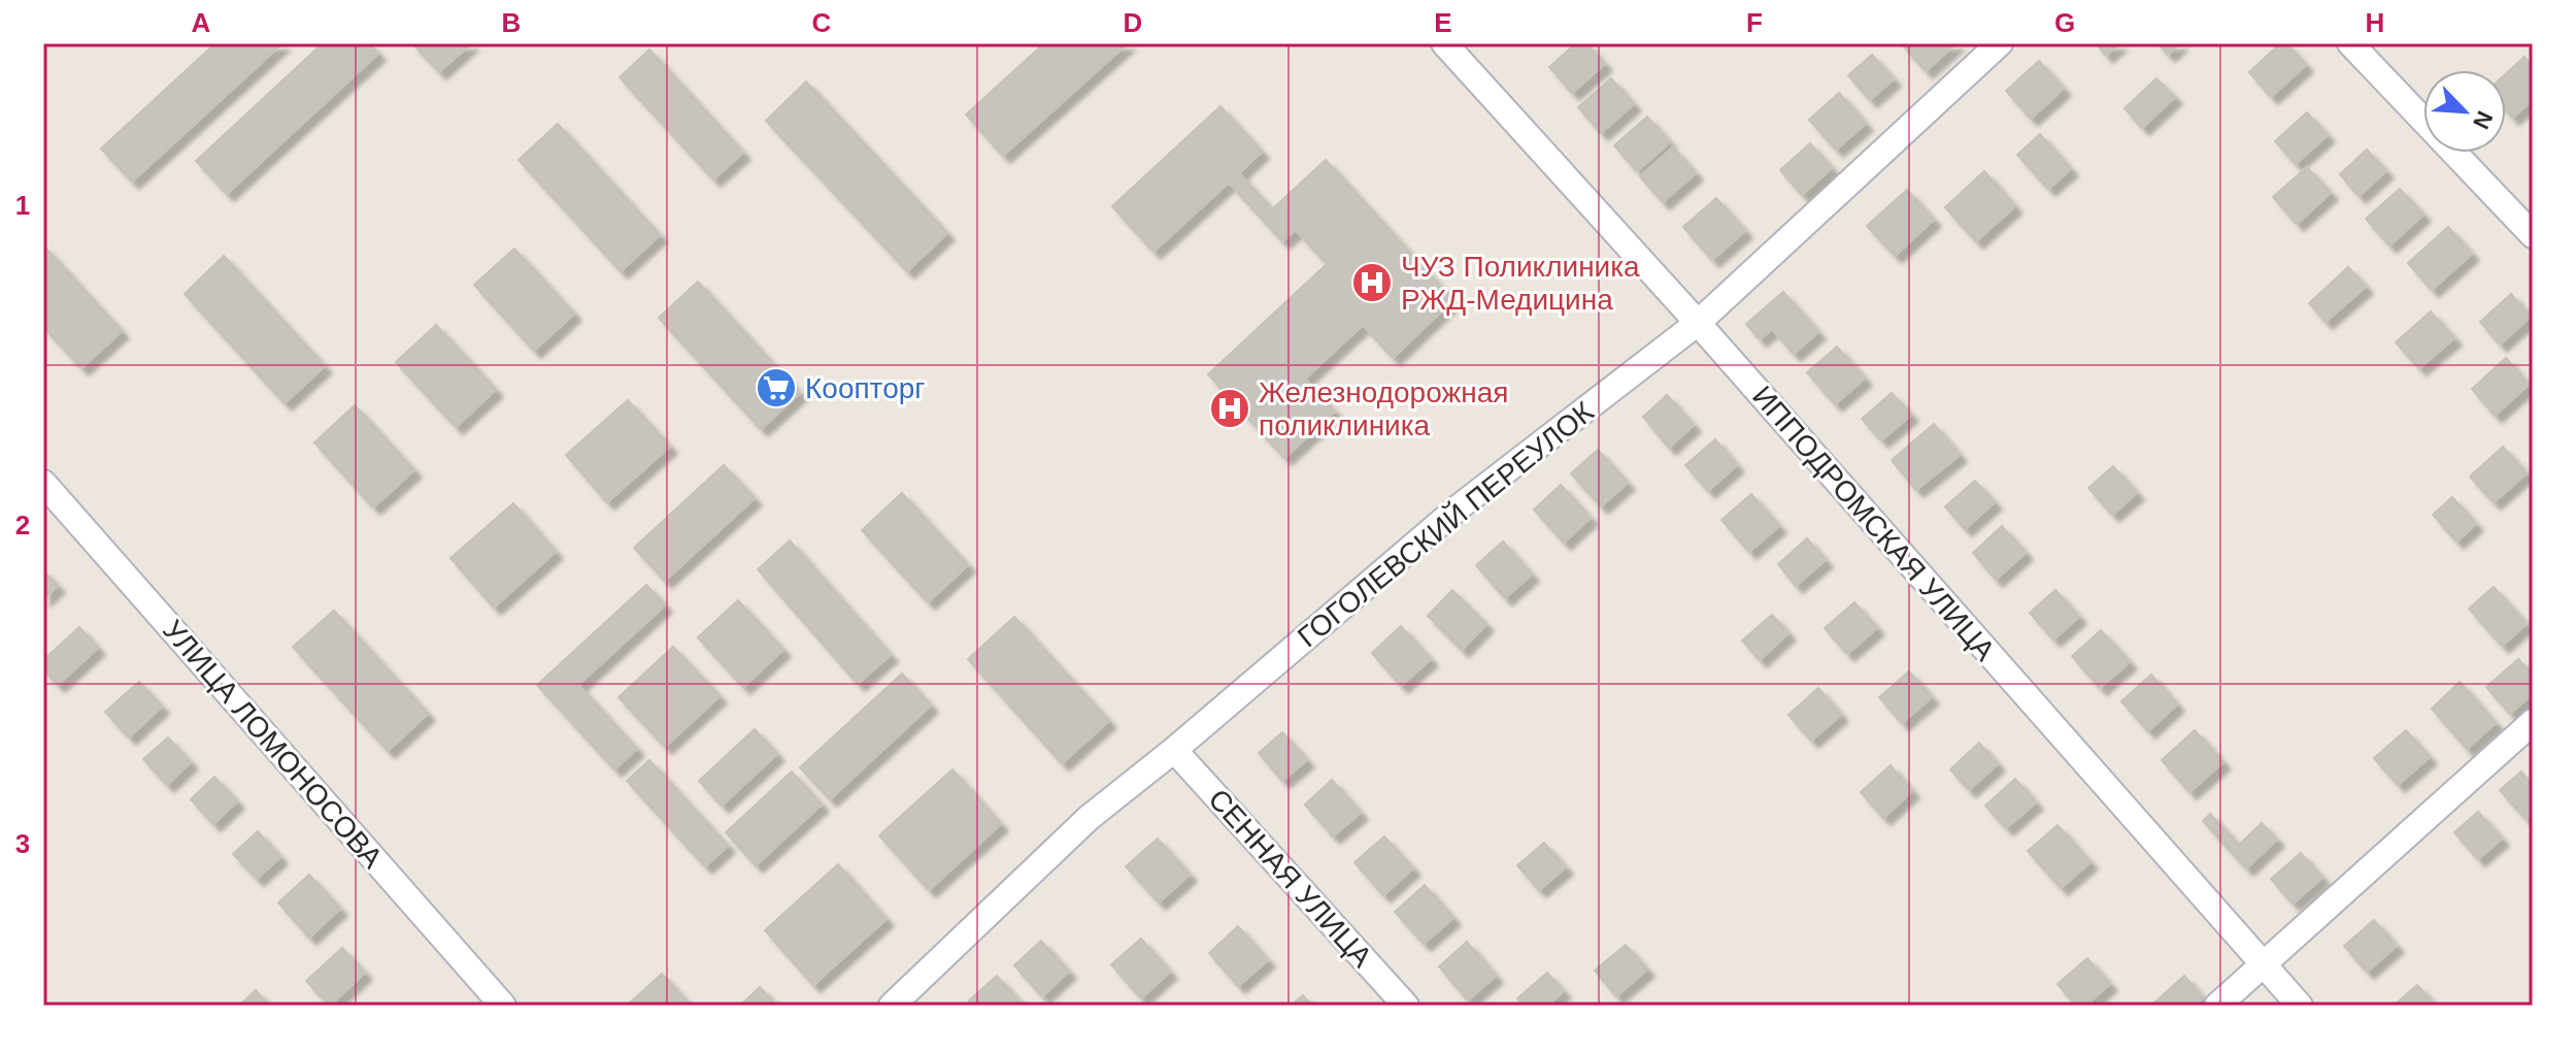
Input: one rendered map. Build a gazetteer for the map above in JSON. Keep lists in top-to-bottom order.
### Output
{
  "streets": {
    "street": [
      "ИППОДРОМСКАЯ УЛИЦА",
      "ГОГОЛЕВСКИЙ ПЕРЕУЛОК",
      "УЛИЦА ЛОМОНОСОВА",
      "СЕННАЯ УЛИЦА"
    ]
  },
  "crossings": [
    ["ИППОДРОМСКАЯ УЛИЦА", "ГОГОЛЕВСКИЙ ПЕРЕУЛОК"],
    ["ГОГОЛЕВСКИЙ ПЕРЕУЛОК", "СЕННАЯ УЛИЦА"]
  ],
  "places": {
    "hospital": ["ЧУЗ Поликлиника РЖД-Медицина", "Железнодорожная поликлиника"],
    "supermarket": ["Коопторг"]
  },
  "north": "bottom right",
  "grid": {
    "columns": [
      "A",
      "B",
      "C",
      "D",
      "E",
      "F",
      "G",
      "H"
    ],
    "rows": ["1", "2", "3"]
  }
}
